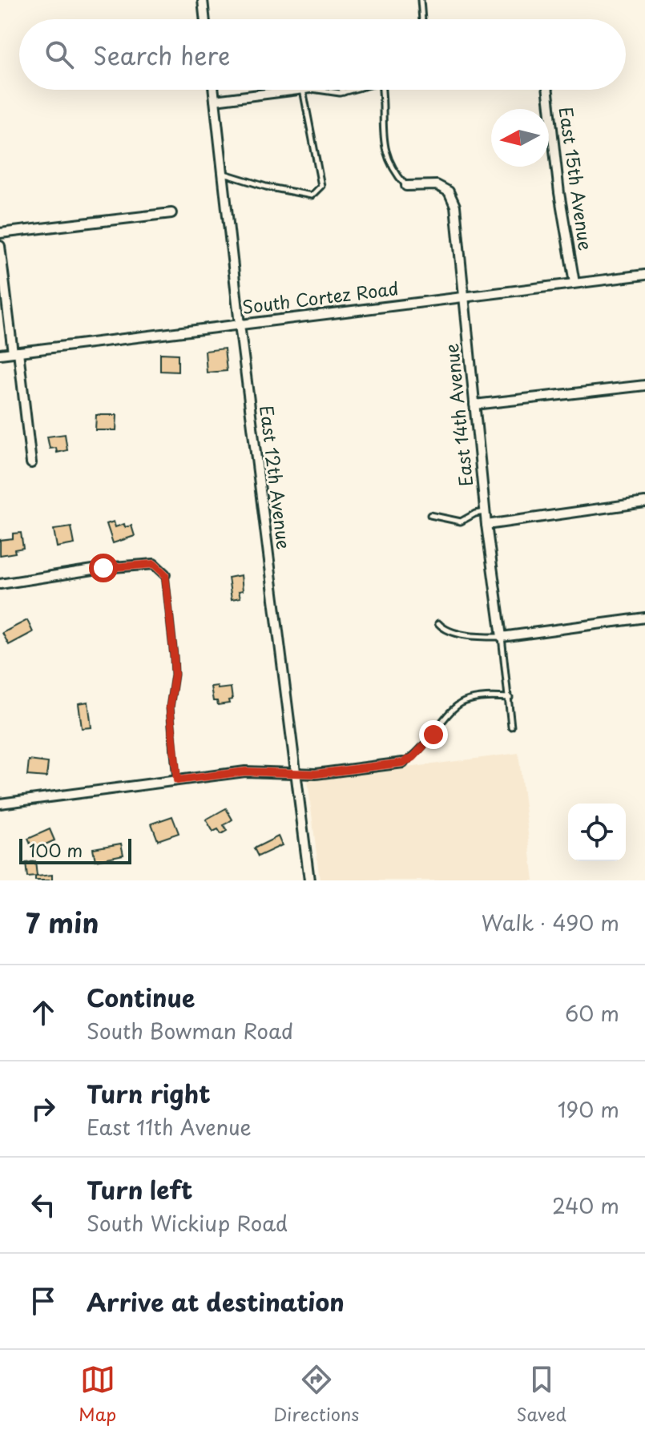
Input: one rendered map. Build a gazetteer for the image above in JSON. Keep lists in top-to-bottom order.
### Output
{
  "streets": {
    "street": [
      "East 15th Avenue",
      "South Cortez Road",
      "East 14th Avenue",
      "East 12th Avenue"
    ]
  },
  "crossings": [
    ["East 15th Avenue", "South Cortez Road"],
    ["South Cortez Road", "East 14th Avenue"],
    ["South Cortez Road", "East 12th Avenue"]
  ],
  "scale_bar": "100 m",
  "north": "left",
  "page": {
    "search": "Search here",
    "scale": "100 m",
    "heading": ["7 min", "Walk · 490 m"],
    "list": [
      ["Continue", "South Bowman Road", "60 m"],
      ["Turn right", "East 11th Avenue", "190 m"],
      ["Turn left", "South Wickiup Road", "240 m"],
      "Arrive at destination"
    ],
    "nav": ["Map", "Directions", "Saved"]
  }
}
